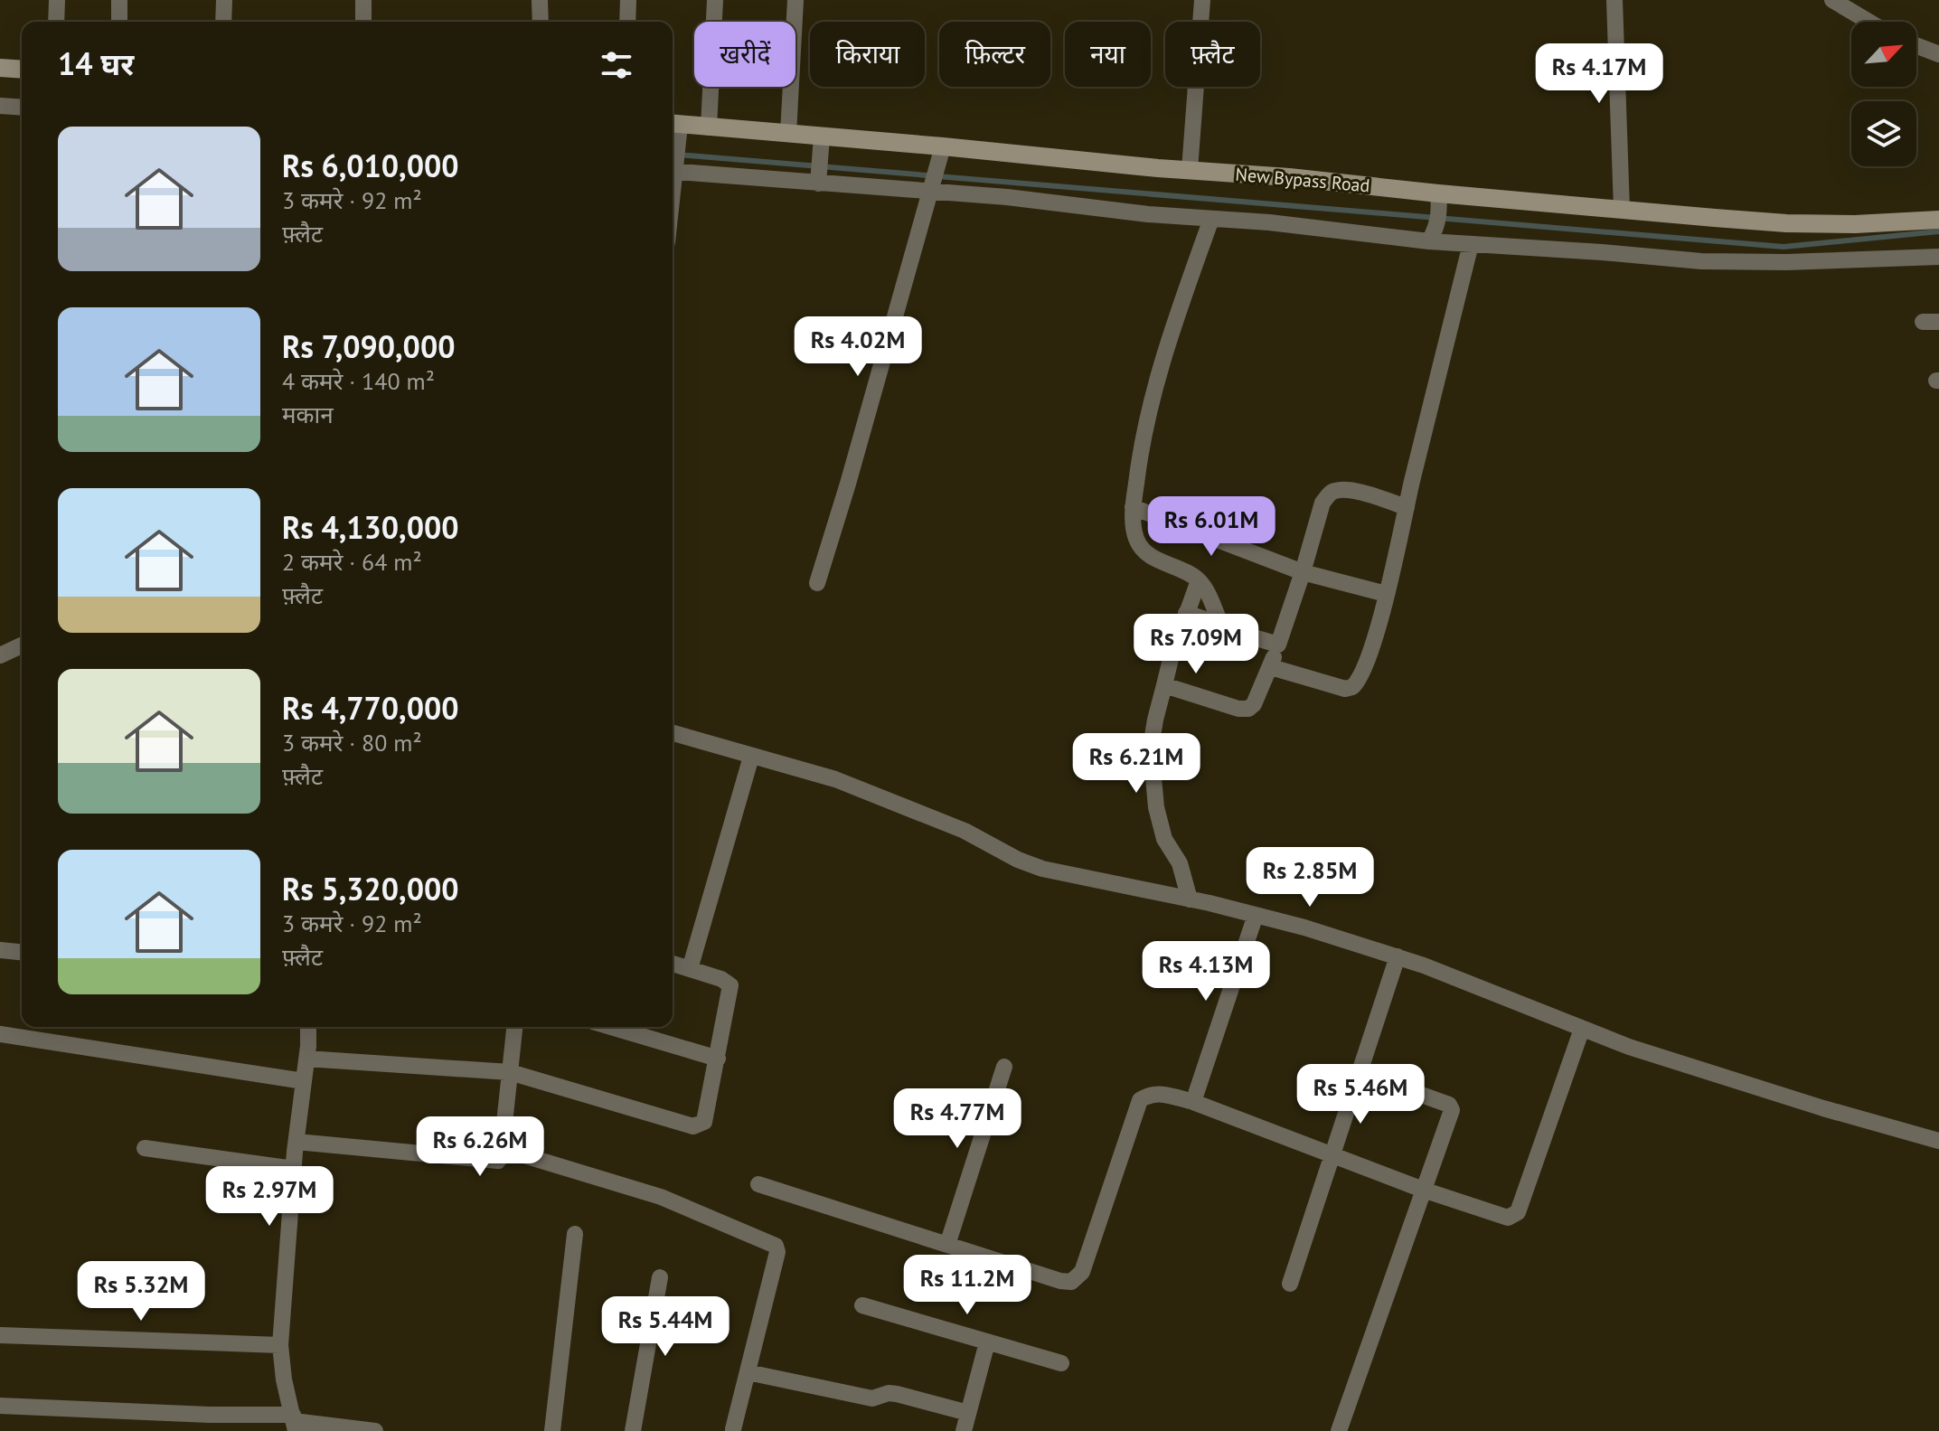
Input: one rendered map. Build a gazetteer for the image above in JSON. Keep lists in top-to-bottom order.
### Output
{
  "streets": {
    "main road": ["New Bypass Road"]
  },
  "north": "top right",
  "page": {
    "chip": [
      "खरीदें",
      "किराया",
      "फ़िल्टर",
      "नया",
      "फ़्लैट"
    ],
    "heading": "14 घर",
    "price": [
      "Rs 4.17M",
      "Rs 4.02M",
      "Rs 6.01M",
      "Rs 7.09M",
      "Rs 6.21M",
      "Rs 2.85M",
      "Rs 4.13M",
      "Rs 5.46M",
      "Rs 4.77M",
      "Rs 6.26M",
      "Rs 2.97M",
      "Rs 11.2M",
      "Rs 5.32M",
      "Rs 5.44M"
    ],
    "list": [
      {
        "name": "Rs 6,010,000",
        "note": "3 कमरे · 92 m² · फ़्लैट"
      },
      {
        "name": "Rs 7,090,000",
        "note": "4 कमरे · 140 m² · मकान"
      },
      {
        "name": "Rs 4,130,000",
        "note": "2 कमरे · 64 m² · फ़्लैट"
      },
      {
        "name": "Rs 4,770,000",
        "note": "3 कमरे · 80 m² · फ़्लैट"
      },
      {
        "name": "Rs 5,320,000",
        "note": "3 कमरे · 92 m² · फ़्लैट"
      }
    ]
  }
}
